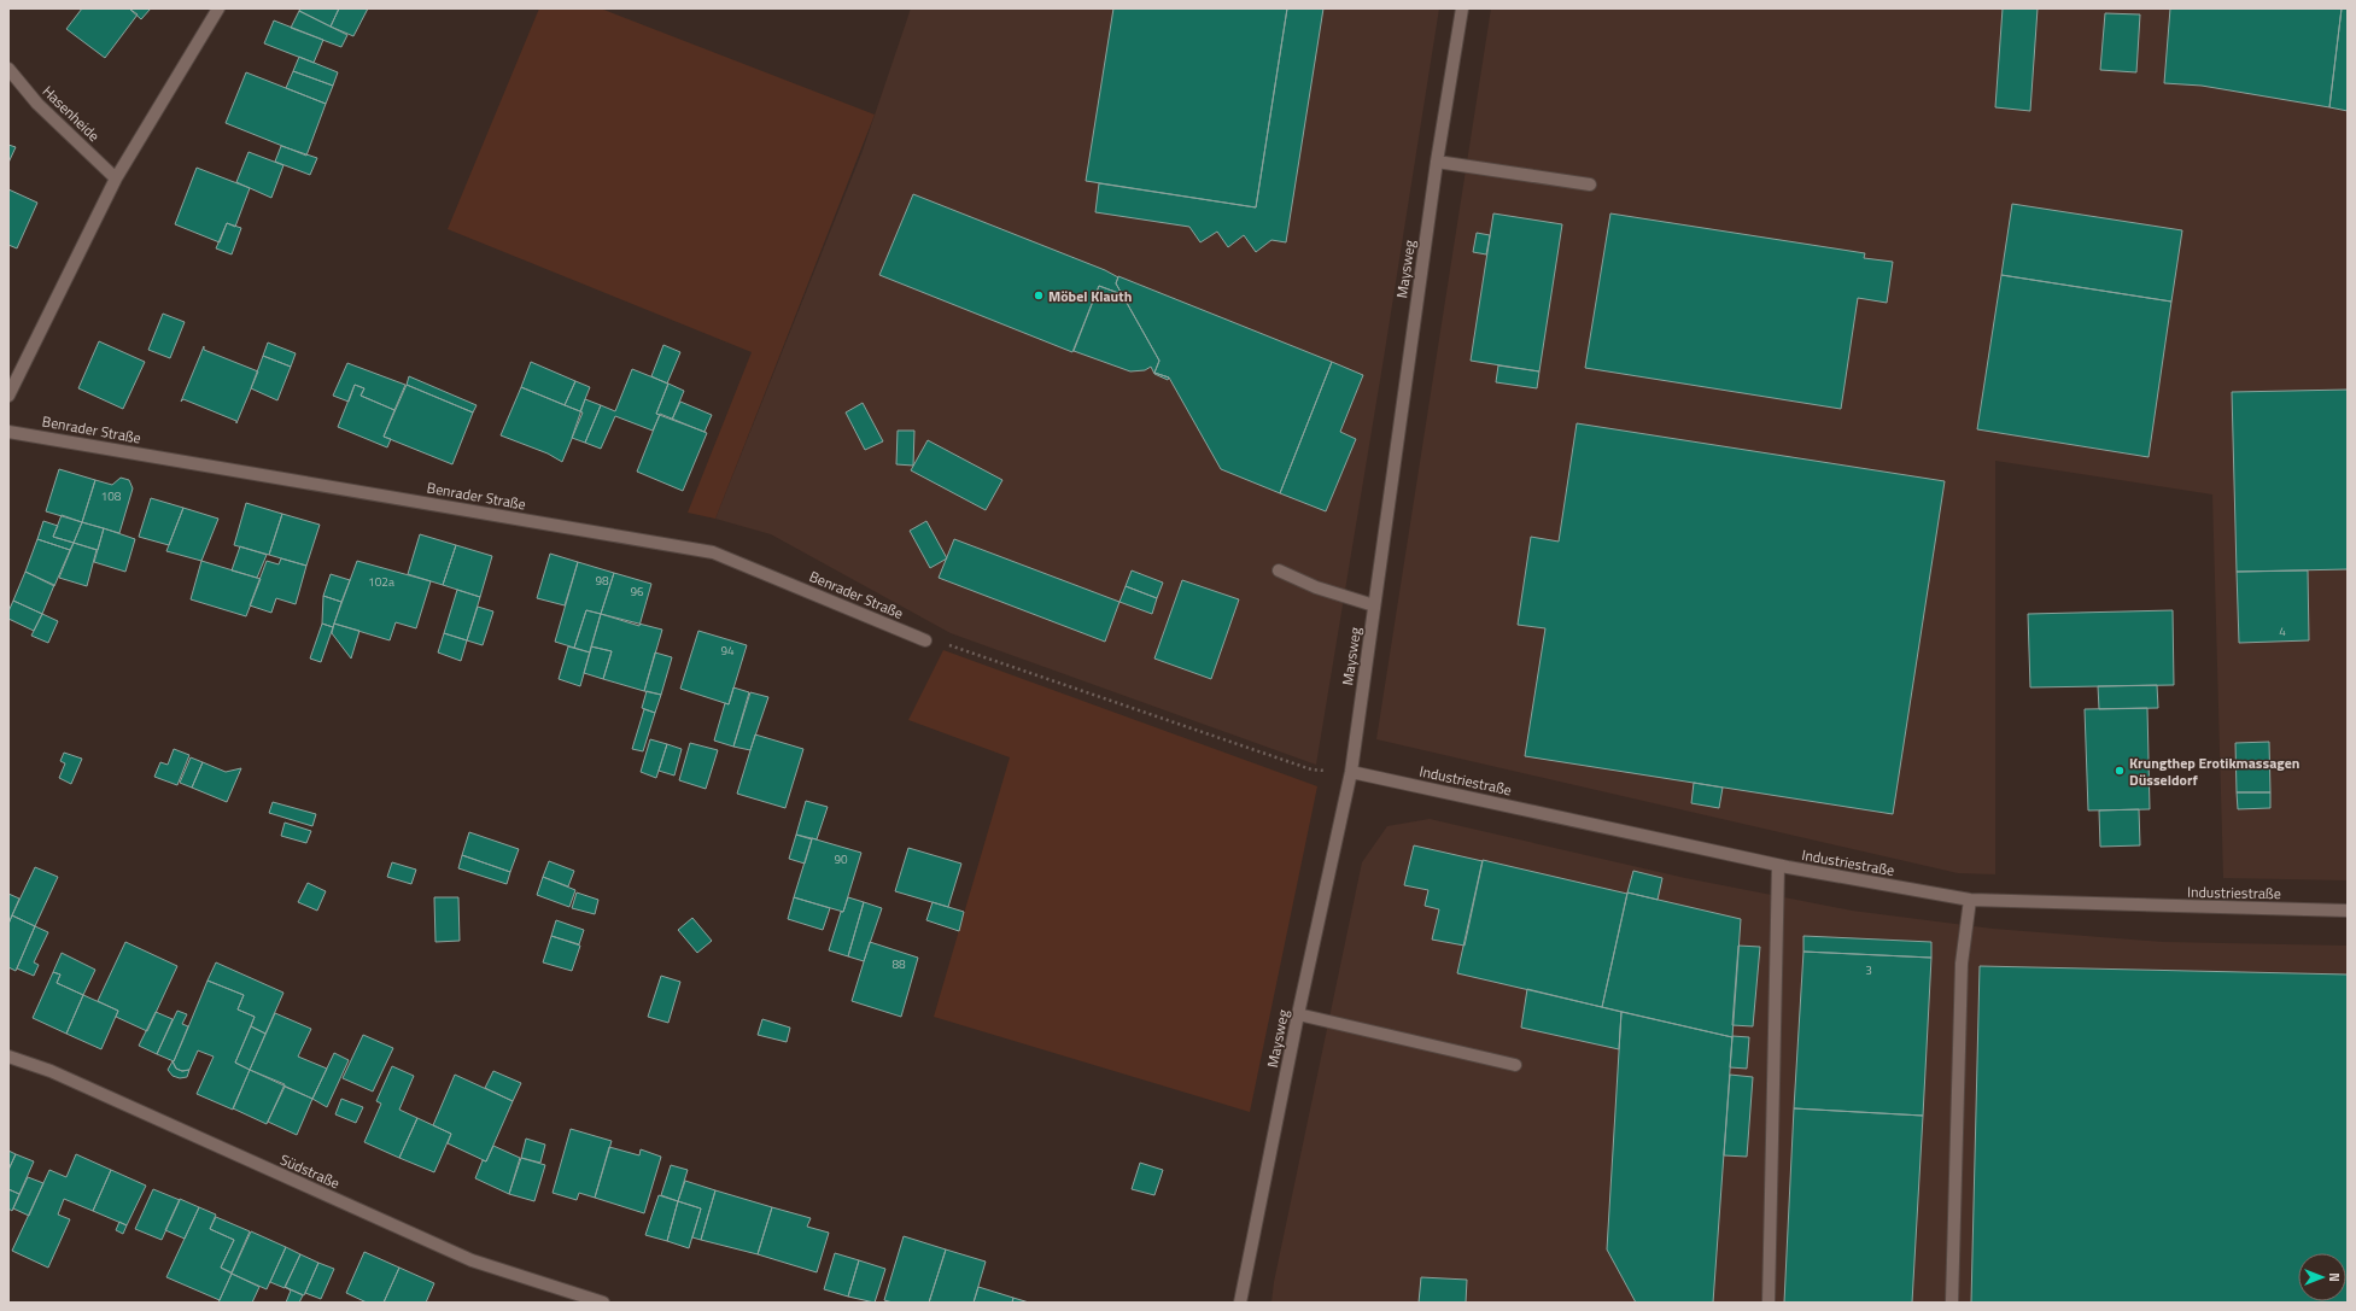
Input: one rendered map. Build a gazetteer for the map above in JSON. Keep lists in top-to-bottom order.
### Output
{
  "streets": {
    "street": [
      "Hasenheide",
      "Maysweg",
      "Benrader Straße",
      "Industriestraße",
      "Südstraße"
    ]
  },
  "crossings": [
    ["Maysweg", "Industriestraße"]
  ],
  "places": ["Möbel Klauth", "Krungthep Erotikmassagen Düsseldorf"],
  "house_numbers": [
    "108",
    "98",
    "102a",
    "96",
    "4",
    "94",
    "90",
    "88",
    "3"
  ],
  "north": "right"
}
